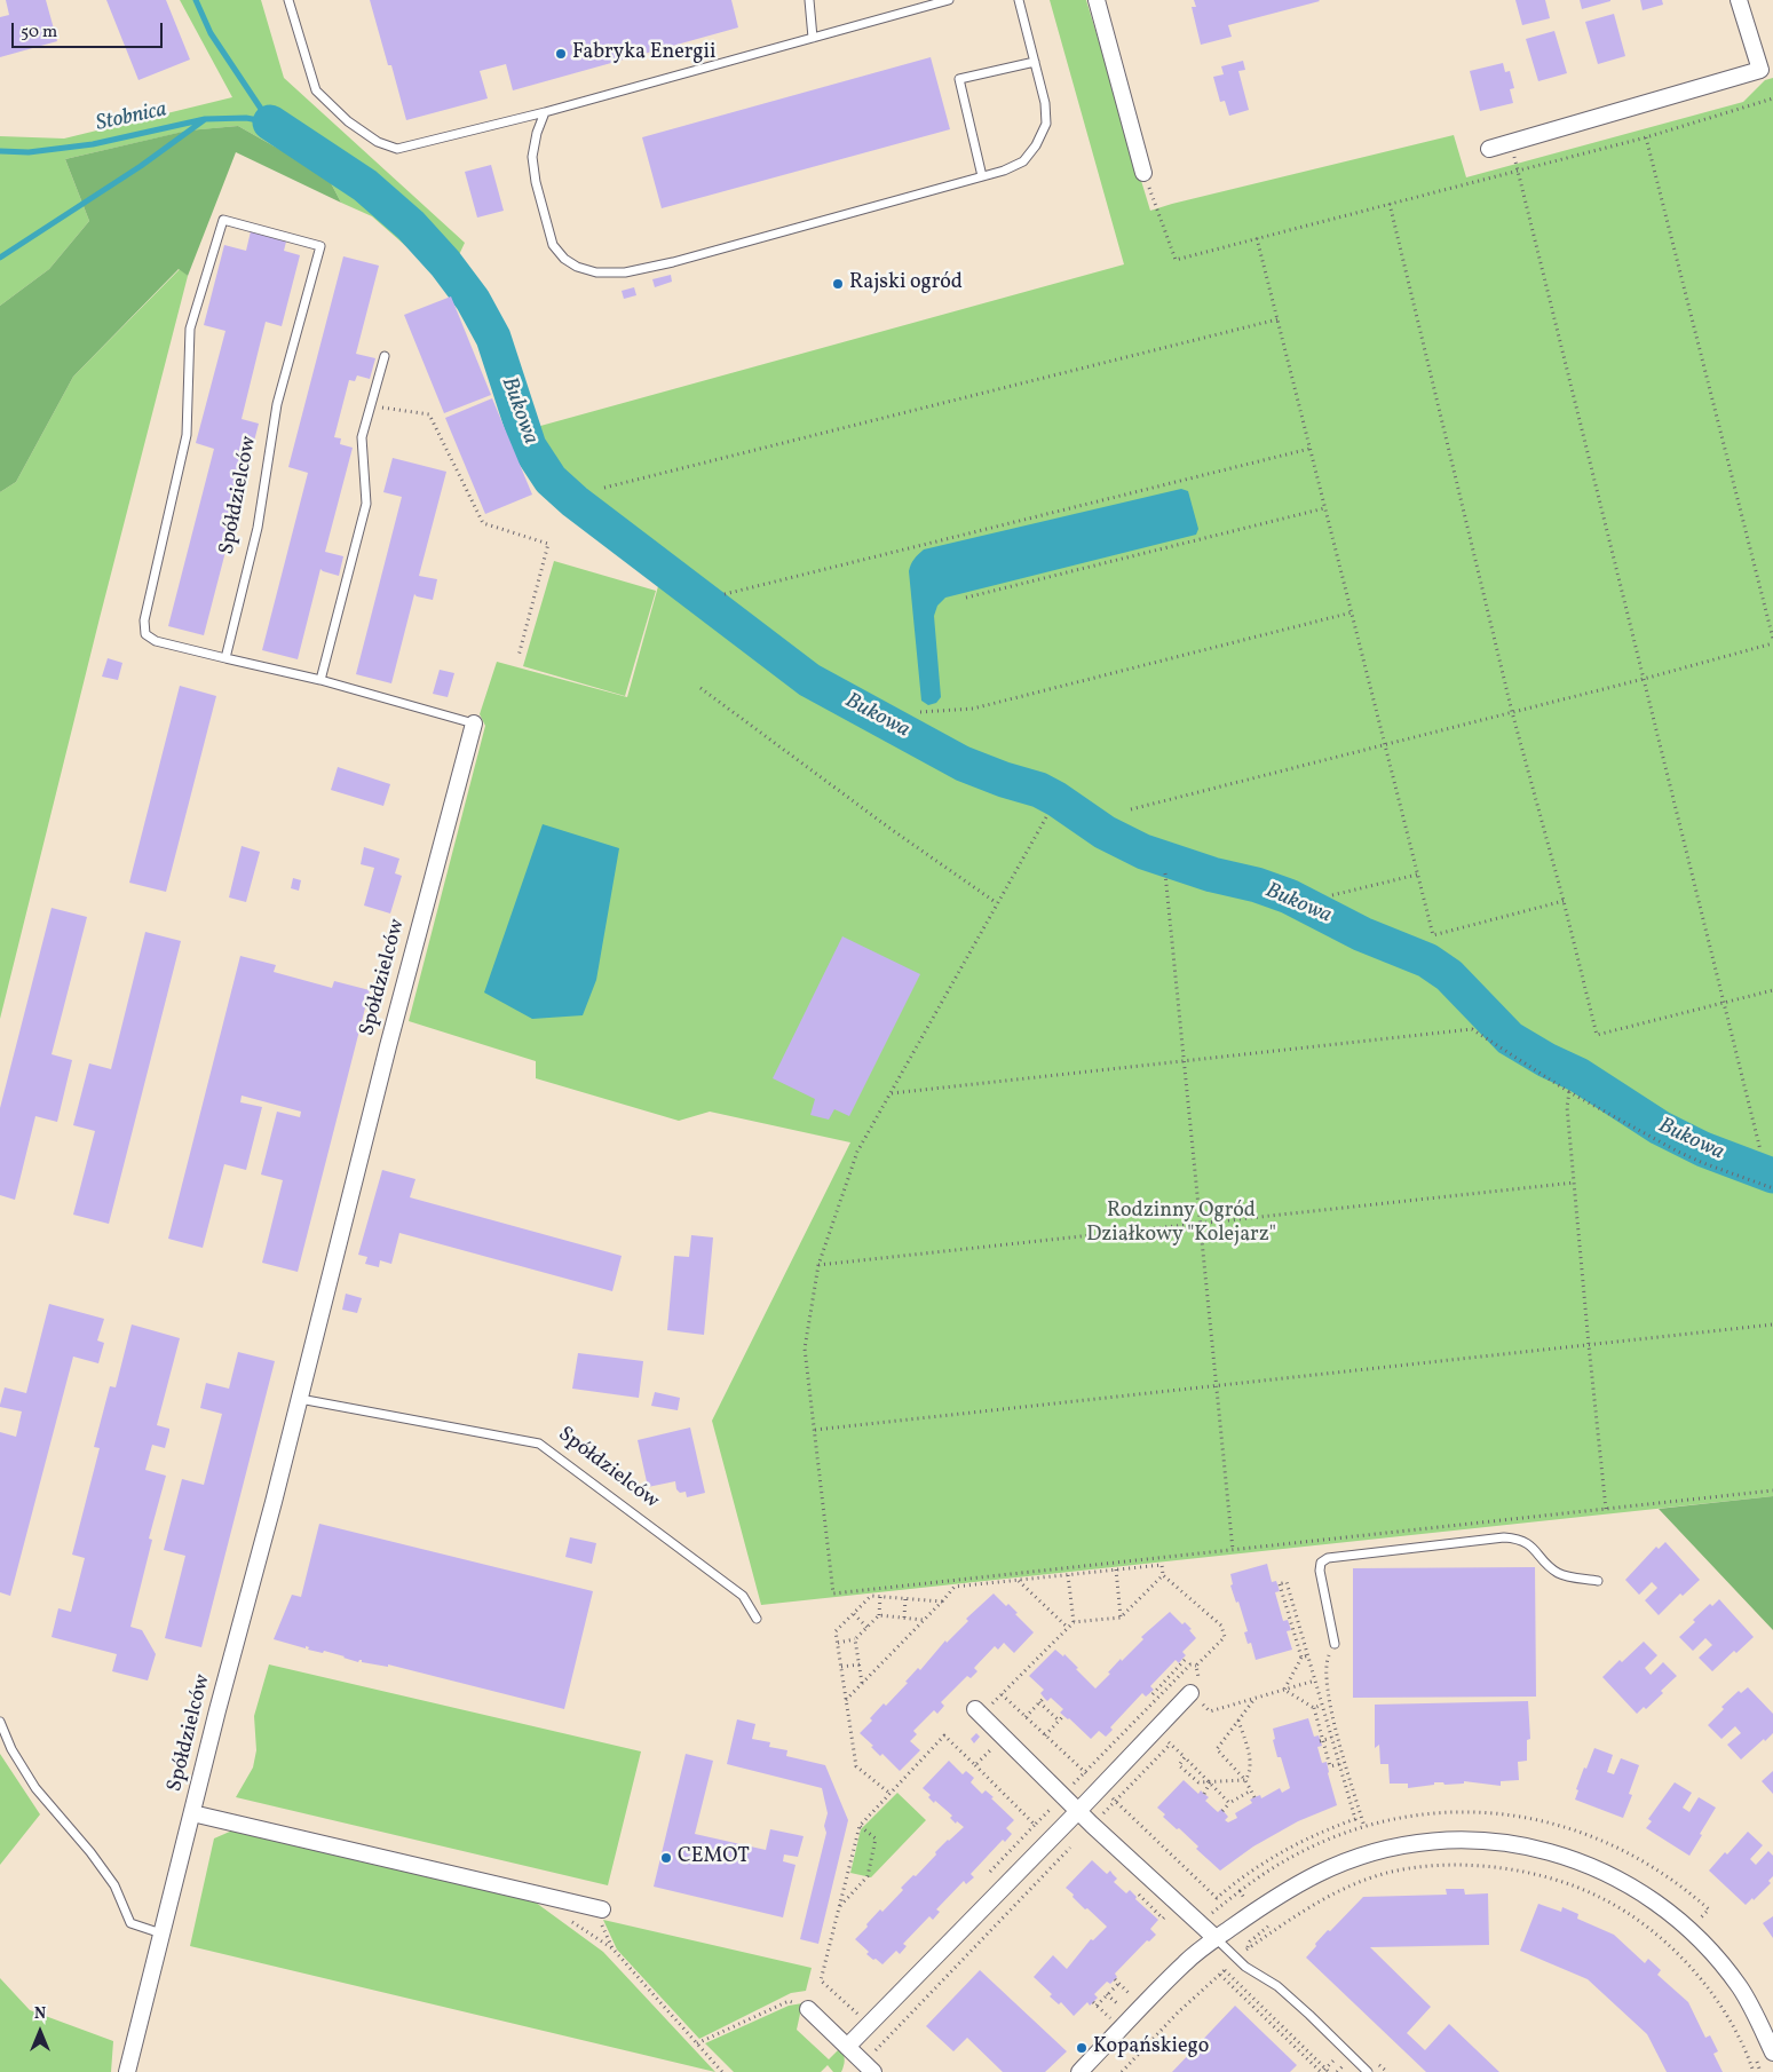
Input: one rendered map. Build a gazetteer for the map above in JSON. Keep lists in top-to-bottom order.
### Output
{
  "streets": {
    "street": ["Spółdzielców"]
  },
  "water": ["Stobnica", "Bukowa"],
  "parks": ["Rodzinny Ogród Działkowy \"Kolejarz\""],
  "places": [
    "Fabryka Energii",
    "Rajski ogród",
    "CEMOT",
    "Kopańskiego"
  ],
  "scale_bar": "50 m",
  "north": "top"
}
